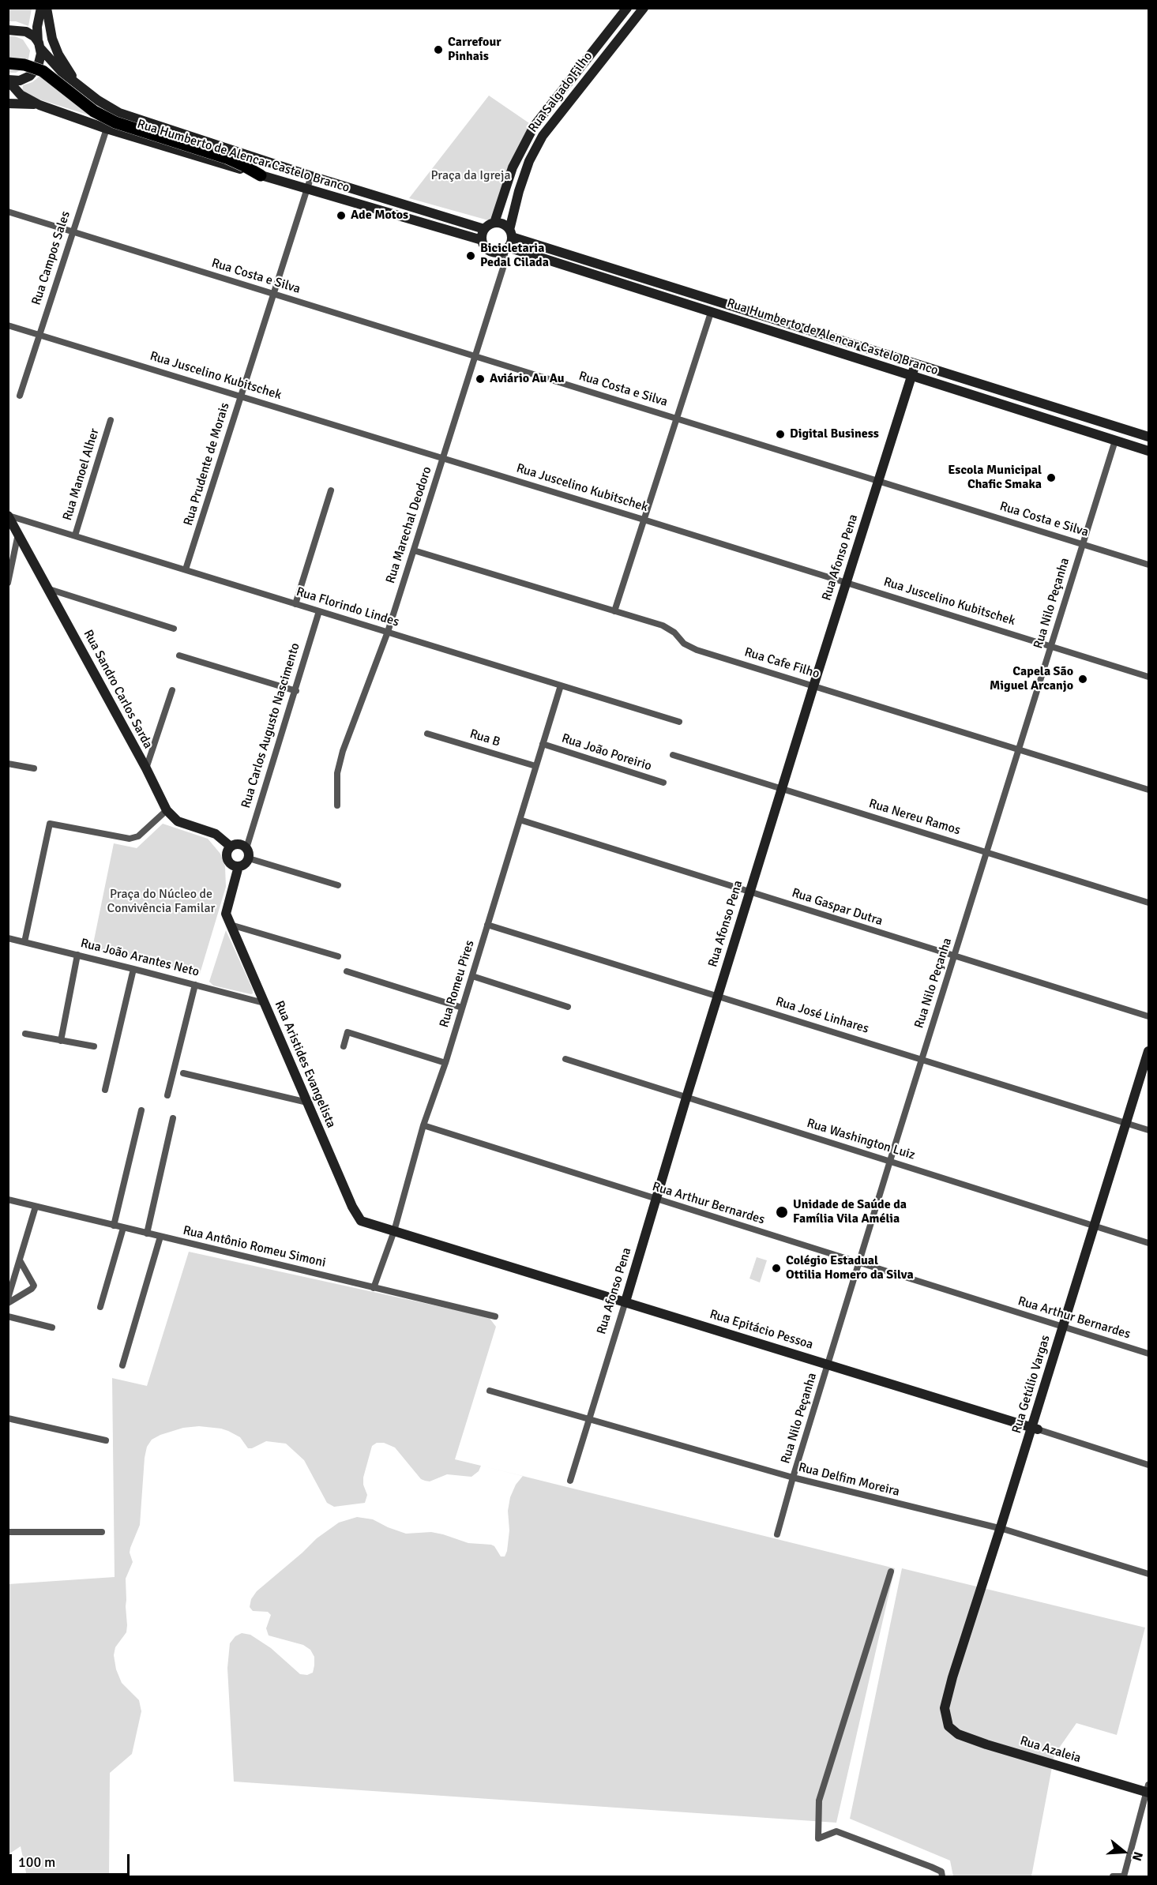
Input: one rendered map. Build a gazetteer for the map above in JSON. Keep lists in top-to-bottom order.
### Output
{
  "streets": {
    "street": [
      "Rua Salgado Filho",
      "Rua Humberto de Alencar Castelo Branco",
      "Rua Campos Sales",
      "Rua Costa e Silva",
      "Rua Juscelino Kubitschek",
      "Rua Prudente de Morais",
      "Rua Manoel Alher",
      "Rua Marechal Deodoro",
      "Rua Afonso Pena",
      "Rua Nilo Peçanha",
      "Rua Florindo Lindes",
      "Rua Cafe Filho",
      "Rua Sandro Carlos Sarda",
      "Rua Carlos Augusto Nascimento",
      "Rua B",
      "Rua João Poreirio",
      "Rua Nereu Ramos",
      "Rua Gaspar Dutra",
      "Rua João Arantes Neto",
      "Rua Romeu Pires",
      "Rua José Linhares",
      "Rua Aristides Evangelista",
      "Rua Washington Luiz",
      "Rua Arthur Bernardes",
      "Rua Antônio Romeu Simoni",
      "Rua Epitácio Pessoa",
      "Rua Getúlio Vargas",
      "Rua Delfim Moreira",
      "Rua Azaleia"
    ]
  },
  "crossings": [
    ["Rua Salgado Filho", "Rua Humberto de Alencar Castelo Branco"],
    ["Rua Salgado Filho", "Rua Marechal Deodoro"],
    ["Rua Humberto de Alencar Castelo Branco", "Rua Campos Sales"],
    ["Rua Humberto de Alencar Castelo Branco", "Rua Prudente de Morais"],
    ["Rua Humberto de Alencar Castelo Branco", "Rua Marechal Deodoro"],
    ["Rua Humberto de Alencar Castelo Branco", "Rua Afonso Pena"],
    ["Rua Humberto de Alencar Castelo Branco", "Rua Nilo Peçanha"],
    ["Rua Campos Sales", "Rua Costa e Silva"],
    ["Rua Campos Sales", "Rua Juscelino Kubitschek"],
    ["Rua Costa e Silva", "Rua Prudente de Morais"],
    ["Rua Costa e Silva", "Rua Marechal Deodoro"],
    ["Rua Costa e Silva", "Rua Afonso Pena"],
    ["Rua Costa e Silva", "Rua Nilo Peçanha"],
    ["Rua Juscelino Kubitschek", "Rua Prudente de Morais"],
    ["Rua Juscelino Kubitschek", "Rua Marechal Deodoro"],
    ["Rua Juscelino Kubitschek", "Rua Afonso Pena"],
    ["Rua Juscelino Kubitschek", "Rua Nilo Peçanha"],
    ["Rua Prudente de Morais", "Rua Florindo Lindes"],
    ["Rua Manoel Alher", "Rua Florindo Lindes"],
    ["Rua Marechal Deodoro", "Rua Florindo Lindes"],
    ["Rua Marechal Deodoro", "Rua Cafe Filho"],
    ["Rua Afonso Pena", "Rua Cafe Filho"],
    ["Rua Afonso Pena", "Rua Nereu Ramos"],
    ["Rua Afonso Pena", "Rua Gaspar Dutra"],
    ["Rua Afonso Pena", "Rua José Linhares"],
    ["Rua Afonso Pena", "Rua Washington Luiz"],
    ["Rua Afonso Pena", "Rua Arthur Bernardes"],
    ["Rua Afonso Pena", "Rua Epitácio Pessoa"],
    ["Rua Afonso Pena", "Rua Delfim Moreira"],
    ["Rua Nilo Peçanha", "Rua Cafe Filho"],
    ["Rua Nilo Peçanha", "Rua Nereu Ramos"],
    ["Rua Nilo Peçanha", "Rua Gaspar Dutra"],
    ["Rua Nilo Peçanha", "Rua José Linhares"],
    ["Rua Nilo Peçanha", "Rua Washington Luiz"],
    ["Rua Nilo Peçanha", "Rua Arthur Bernardes"],
    ["Rua Nilo Peçanha", "Rua Epitácio Pessoa"],
    ["Rua Nilo Peçanha", "Rua Delfim Moreira"],
    ["Rua Florindo Lindes", "Rua Sandro Carlos Sarda"],
    ["Rua Florindo Lindes", "Rua Carlos Augusto Nascimento"],
    ["Rua Florindo Lindes", "Rua Romeu Pires"],
    ["Rua Sandro Carlos Sarda", "Rua Carlos Augusto Nascimento"],
    ["Rua Sandro Carlos Sarda", "Rua Aristides Evangelista"],
    ["Rua Carlos Augusto Nascimento", "Rua Aristides Evangelista"],
    ["Rua B", "Rua Romeu Pires"],
    ["Rua João Poreirio", "Rua Romeu Pires"],
    ["Rua Gaspar Dutra", "Rua Romeu Pires"],
    ["Rua João Arantes Neto", "Rua Aristides Evangelista"],
    ["Rua Romeu Pires", "Rua José Linhares"],
    ["Rua Romeu Pires", "Rua Arthur Bernardes"],
    ["Rua Romeu Pires", "Rua Antônio Romeu Simoni"],
    ["Rua Romeu Pires", "Rua Epitácio Pessoa"],
    ["Rua José Linhares", "Rua Getúlio Vargas"],
    ["Rua Aristides Evangelista", "Rua Epitácio Pessoa"],
    ["Rua Washington Luiz", "Rua Getúlio Vargas"],
    ["Rua Arthur Bernardes", "Rua Getúlio Vargas"],
    ["Rua Epitácio Pessoa", "Rua Getúlio Vargas"],
    ["Rua Getúlio Vargas", "Rua Delfim Moreira"],
    ["Rua Getúlio Vargas", "Rua Azaleia"]
  ],
  "parks": ["Praça da Igreja", "Praça do Núcleo de Convivência Familar"],
  "places": [
    "Carrefour Pinhais",
    "Ade Motos",
    "Bicicletaria Pedal Cilada",
    "Aviário Au Au",
    "Digital Business",
    "Escola Municipal Chafic Smaka",
    "Capela São Miguel Arcanjo",
    "Unidade de Saúde da Família Vila Amélia",
    "Colégio Estadual Ottilia Homero da Silva"
  ],
  "scale_bar": "100 m",
  "north": "right"
}
